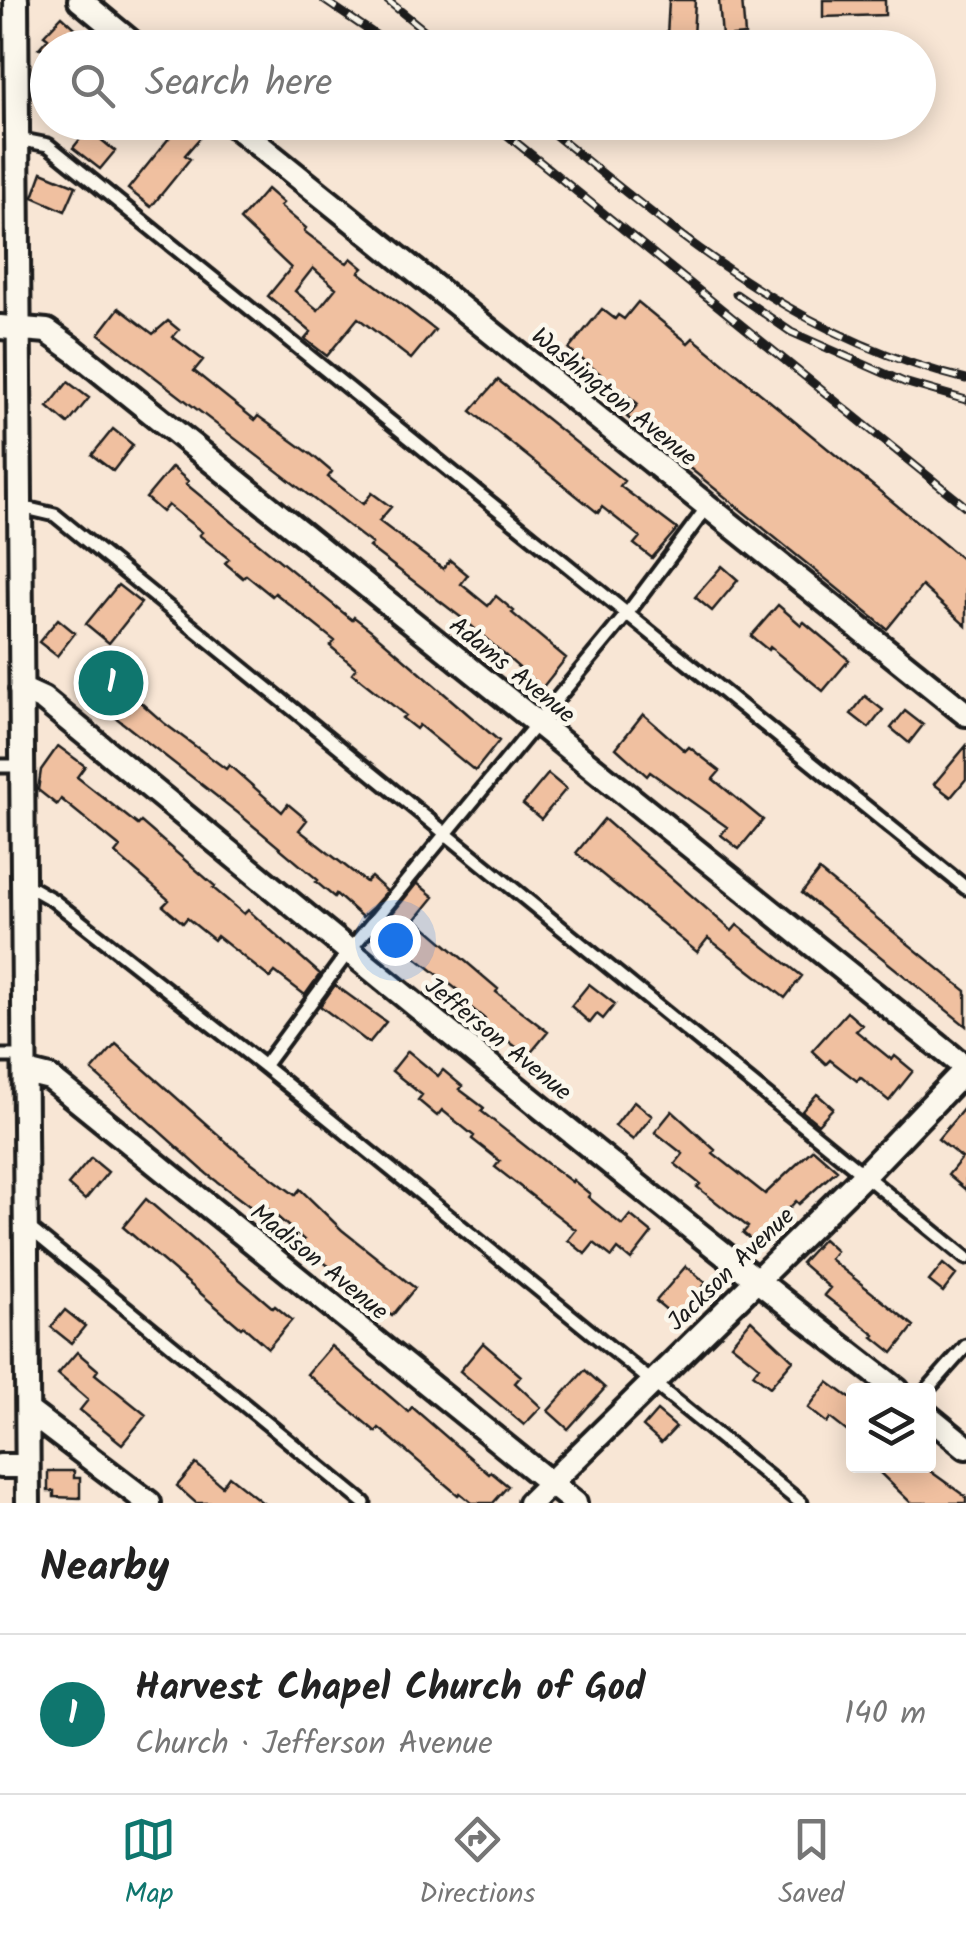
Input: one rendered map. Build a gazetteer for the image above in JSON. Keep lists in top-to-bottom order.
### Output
{
  "streets": {
    "street": [
      "Washington Avenue",
      "Adams Avenue",
      "Jefferson Avenue",
      "Madison Avenue",
      "Jackson Avenue"
    ]
  },
  "crossings": [
    ["Adams Avenue", "Jackson Avenue"],
    ["Jefferson Avenue", "Jackson Avenue"],
    ["Madison Avenue", "Jackson Avenue"]
  ],
  "page": {
    "search": "Search here",
    "pins": "1",
    "heading": "Nearby",
    "list": [
      {
        "mark": "1",
        "name": "Harvest Chapel Church of God",
        "note": "Church · Jefferson Avenue",
        "value": "140 m"
      }
    ],
    "nav": ["Map", "Directions", "Saved"]
  }
}
